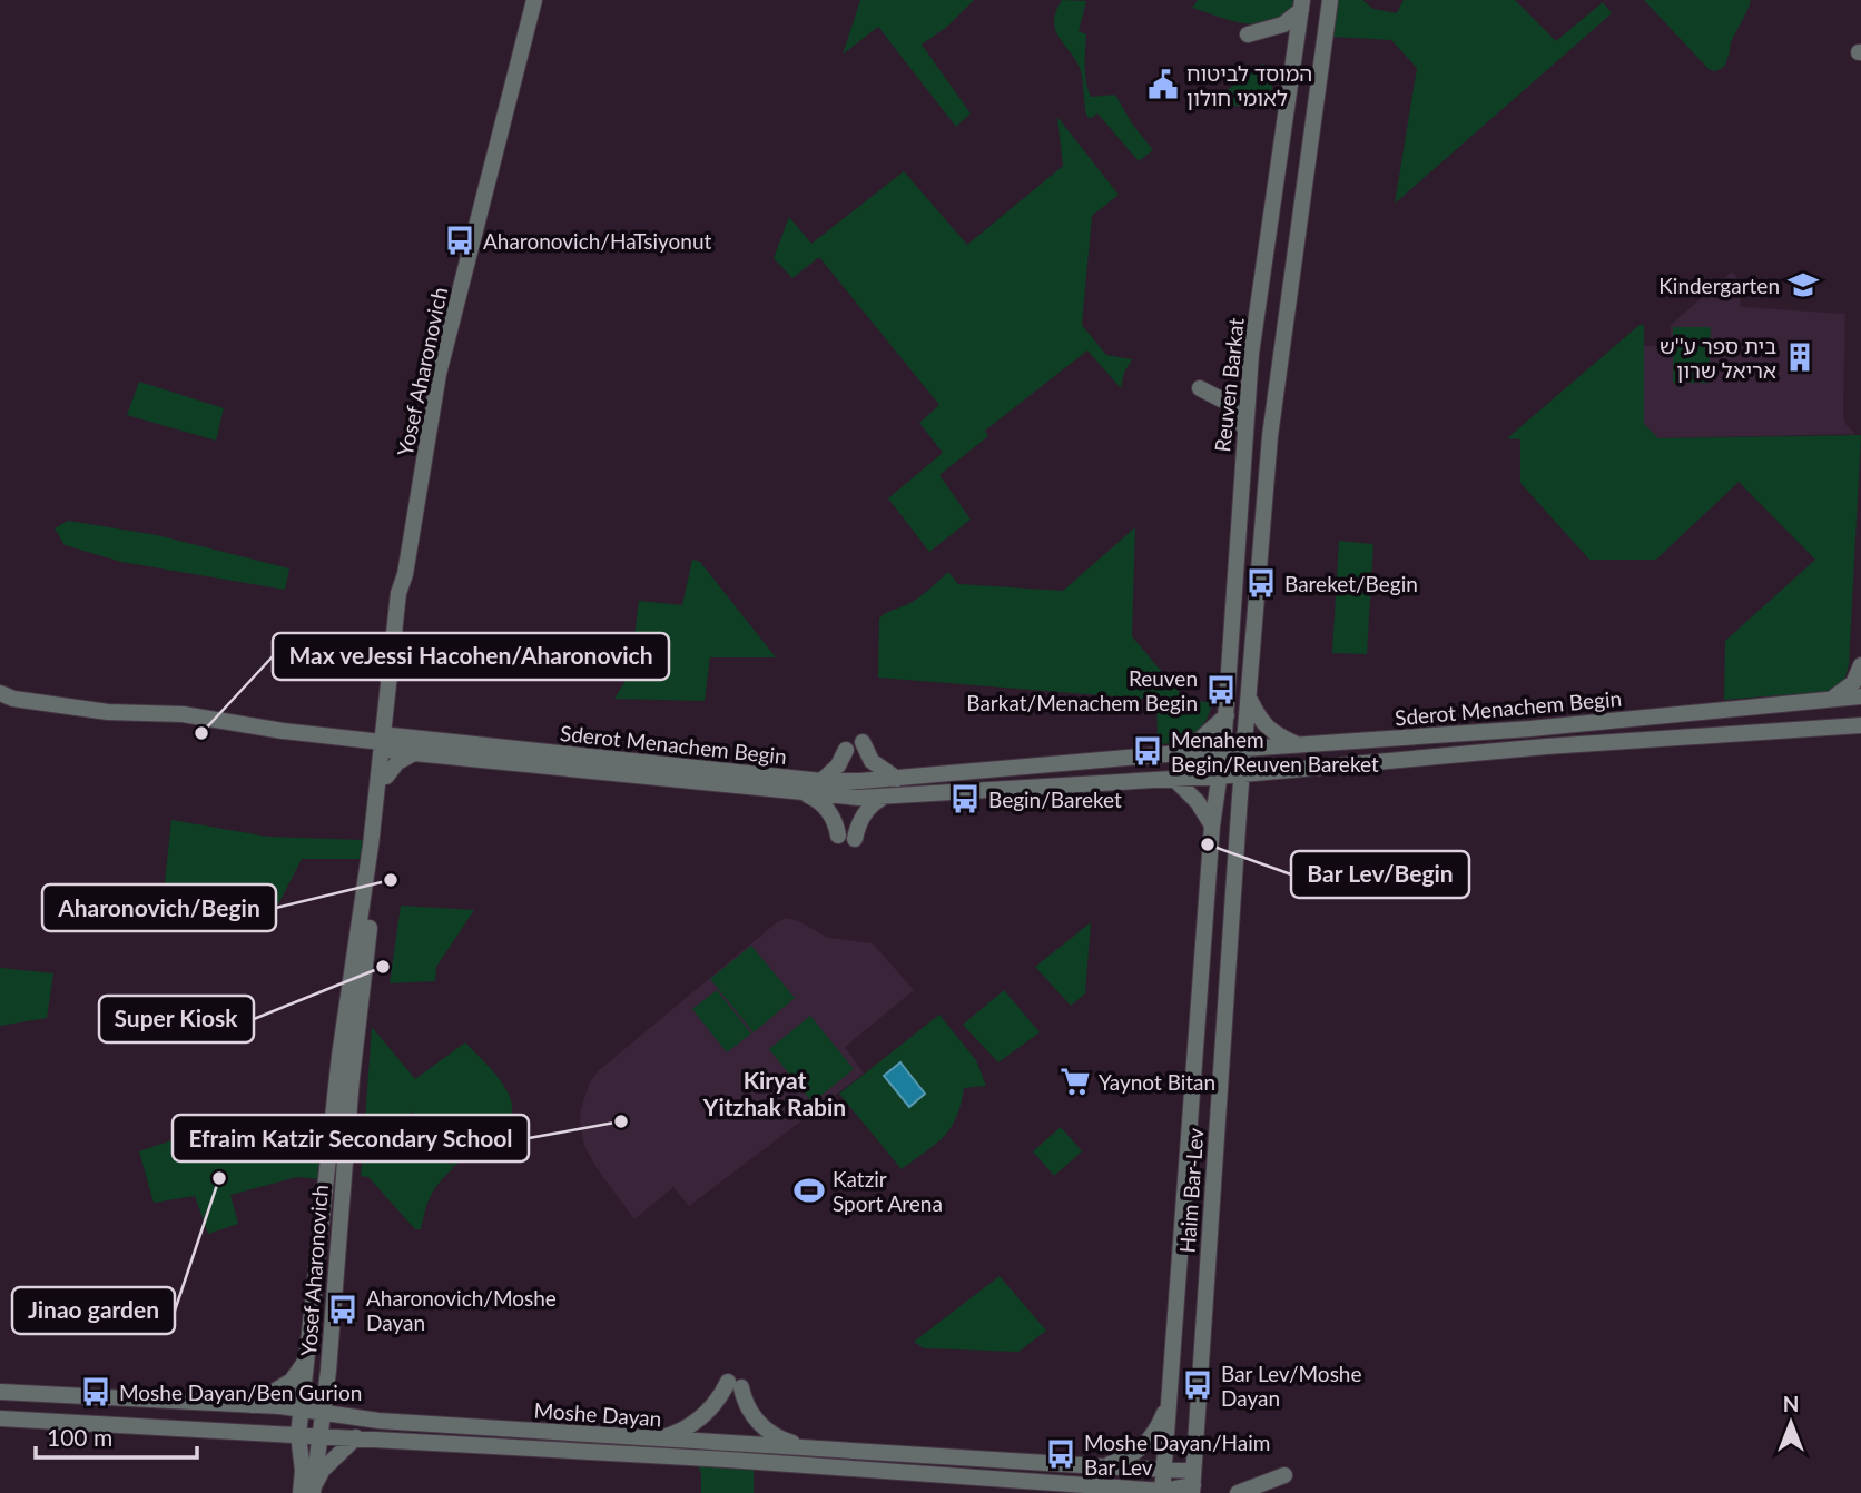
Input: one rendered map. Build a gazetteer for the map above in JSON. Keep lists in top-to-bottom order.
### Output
{
  "streets": {
    "street": [
      "Yosef Aharonovich",
      "Reuven Barkat",
      "Sderot Menachem Begin",
      "Haim Bar-Lev",
      "Moshe Dayan"
    ]
  },
  "crossings": [
    ["Yosef Aharonovich", "Sderot Menachem Begin"],
    ["Yosef Aharonovich", "Moshe Dayan"],
    ["Reuven Barkat", "Sderot Menachem Begin"],
    ["Reuven Barkat", "Haim Bar-Lev"],
    ["Sderot Menachem Begin", "Haim Bar-Lev"],
    ["Haim Bar-Lev", "Moshe Dayan"]
  ],
  "districts": ["Kiryat Yitzhak Rabin"],
  "places": {
    "public building": ["המוסד לביטוח לאומי חולון"],
    "bus stop": [
      "Aharonovich/HaTsiyonut",
      "Bareket/Begin",
      "Reuven Barkat/Menachem Begin",
      "Menahem Begin/Reuven Bareket",
      "Begin/Bareket",
      "Aharonovich/Moshe Dayan",
      "Bar Lev/Moshe Dayan",
      "Moshe Dayan/Ben Gurion",
      "Moshe Dayan/Haim Bar Lev"
    ],
    "school or university": ["Kindergarten"],
    "building": ["בית ספר ע''ש אריאל שרון"],
    "other": [
      "Max veJessi Hacohen/Aharonovich",
      "Bar Lev/Begin",
      "Aharonovich/Begin",
      "Super Kiosk",
      "Efraim Katzir Secondary School",
      "Jinao garden"
    ],
    "supermarket": ["Yaynot Bitan"],
    "sports": ["Katzir Sport Arena"]
  },
  "scale_bar": "100 m",
  "north": "top"
}
